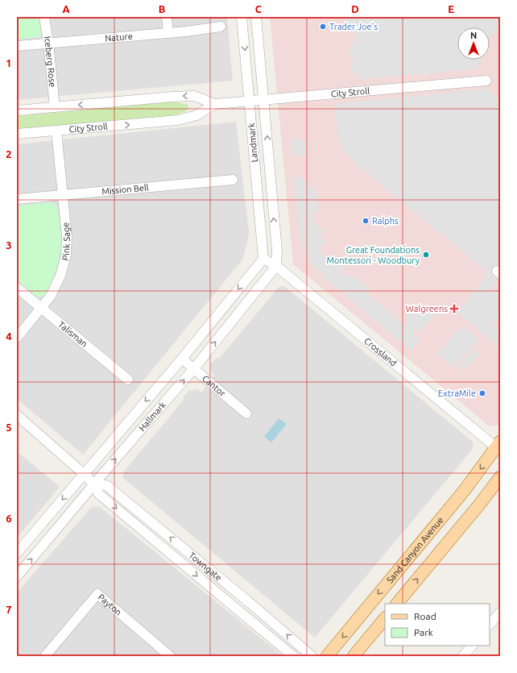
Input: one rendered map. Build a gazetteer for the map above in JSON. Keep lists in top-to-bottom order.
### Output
{
  "streets": {
    "main road": ["Sand Canyon Avenue"],
    "street": [
      "Nature",
      "Iceberg Rose",
      "City Stroll",
      "Landmark",
      "Mission Bell",
      "Pink Sage",
      "Talisman",
      "Crossland",
      "Cantor",
      "Hallmark",
      "Towngate",
      "Payton"
    ]
  },
  "crossings": [
    ["Nature", "Iceberg Rose"],
    ["Iceberg Rose", "City Stroll"],
    ["City Stroll", "Landmark"],
    ["City Stroll", "Pink Sage"],
    ["Landmark", "Crossland"],
    ["Landmark", "Hallmark"],
    ["Mission Bell", "Pink Sage"],
    ["Pink Sage", "Talisman"],
    ["Crossland", "Hallmark"],
    ["Crossland", "Sand Canyon Avenue"],
    ["Cantor", "Hallmark"],
    ["Hallmark", "Towngate"]
  ],
  "places": {
    "other": [
      "Trader Joe's",
      "Ralphs",
      "Great Foundations Montessori - Woodbury",
      "ExtraMile"
    ],
    "health": ["Walgreens"]
  },
  "legend": ["Road", "Park"],
  "north": "top",
  "grid": {
    "columns": [
      "A",
      "B",
      "C",
      "D",
      "E"
    ],
    "rows": [
      "1",
      "2",
      "3",
      "4",
      "5",
      "6",
      "7"
    ]
  }
}
